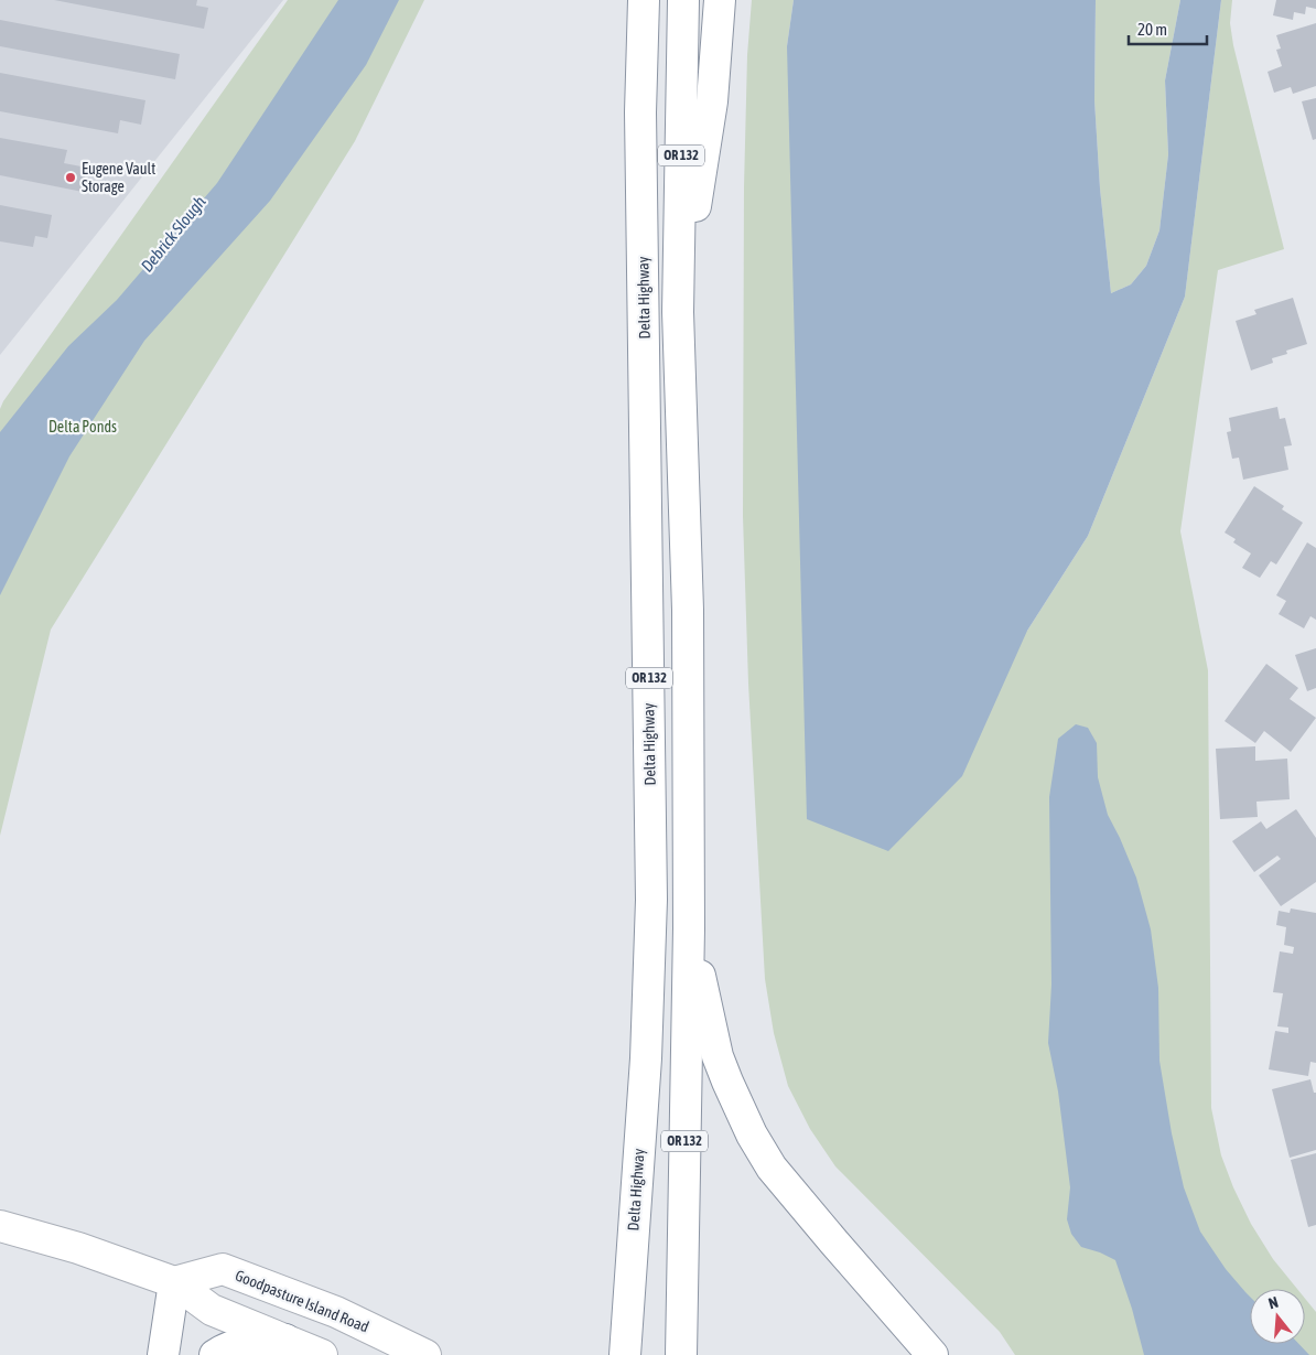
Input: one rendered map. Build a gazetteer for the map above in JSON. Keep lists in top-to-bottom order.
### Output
{
  "streets": {
    "main road": ["OR 132", "Delta Highway", "Goodpasture Island Road"]
  },
  "water": ["Debrick Slough"],
  "parks": ["Delta Ponds"],
  "places": ["Eugene Vault Storage"],
  "scale_bar": "20 m",
  "north": "top"
}
